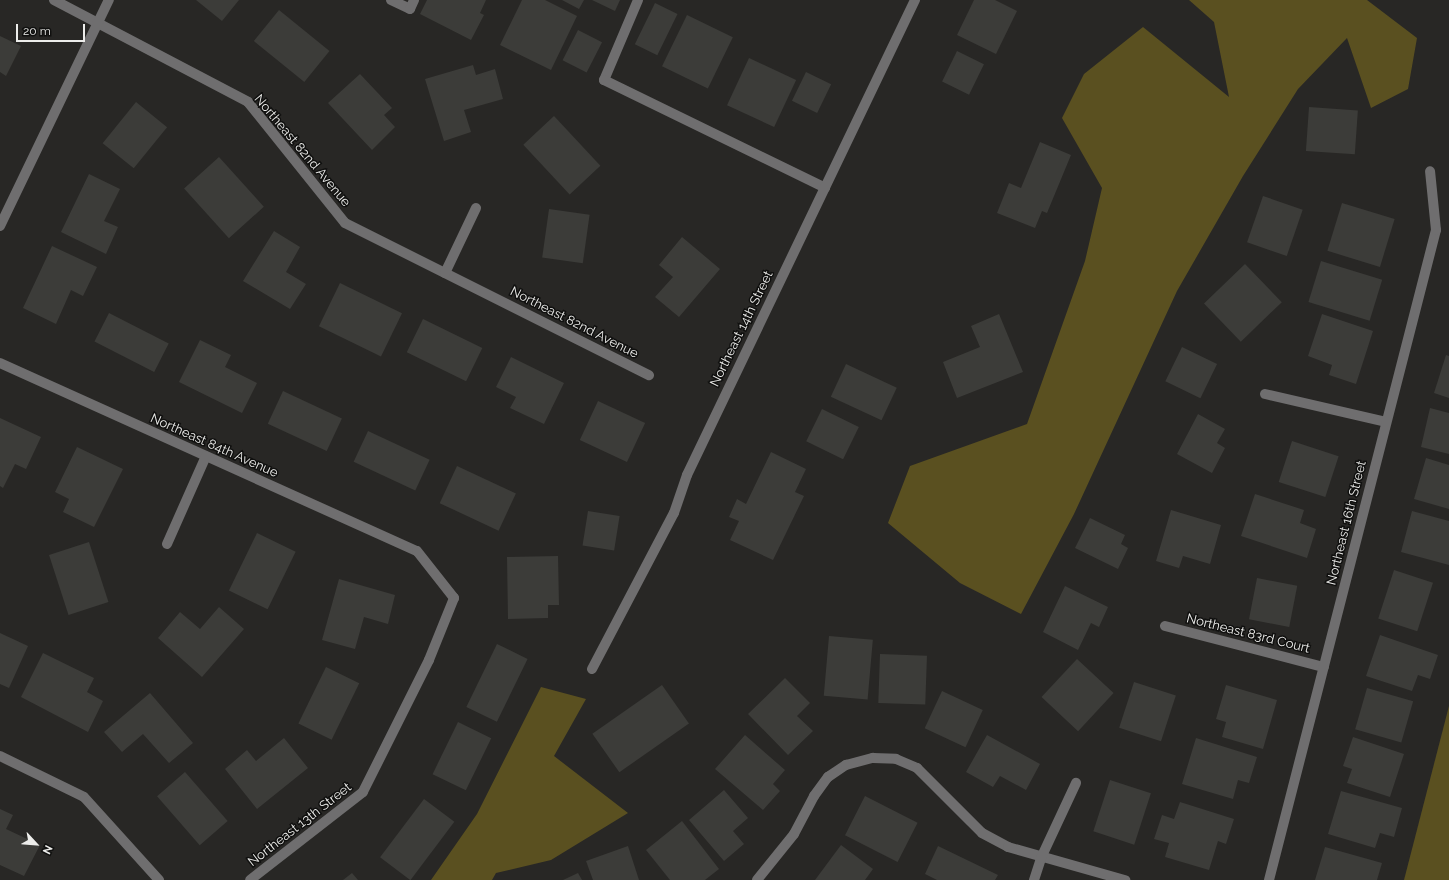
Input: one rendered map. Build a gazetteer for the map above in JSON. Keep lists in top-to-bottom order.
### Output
{
  "streets": {
    "street": [
      "Northeast 82nd Avenue",
      "Northeast 14th Street",
      "Northeast 84th Avenue",
      "Northeast 16th Street",
      "Northeast 83rd Court",
      "Northeast 13th Street"
    ]
  },
  "crossings": [
    ["Northeast 84th Avenue", "Northeast 13th Street"],
    ["Northeast 16th Street", "Northeast 83rd Court"]
  ],
  "scale_bar": "20 m",
  "north": "bottom right"
}
